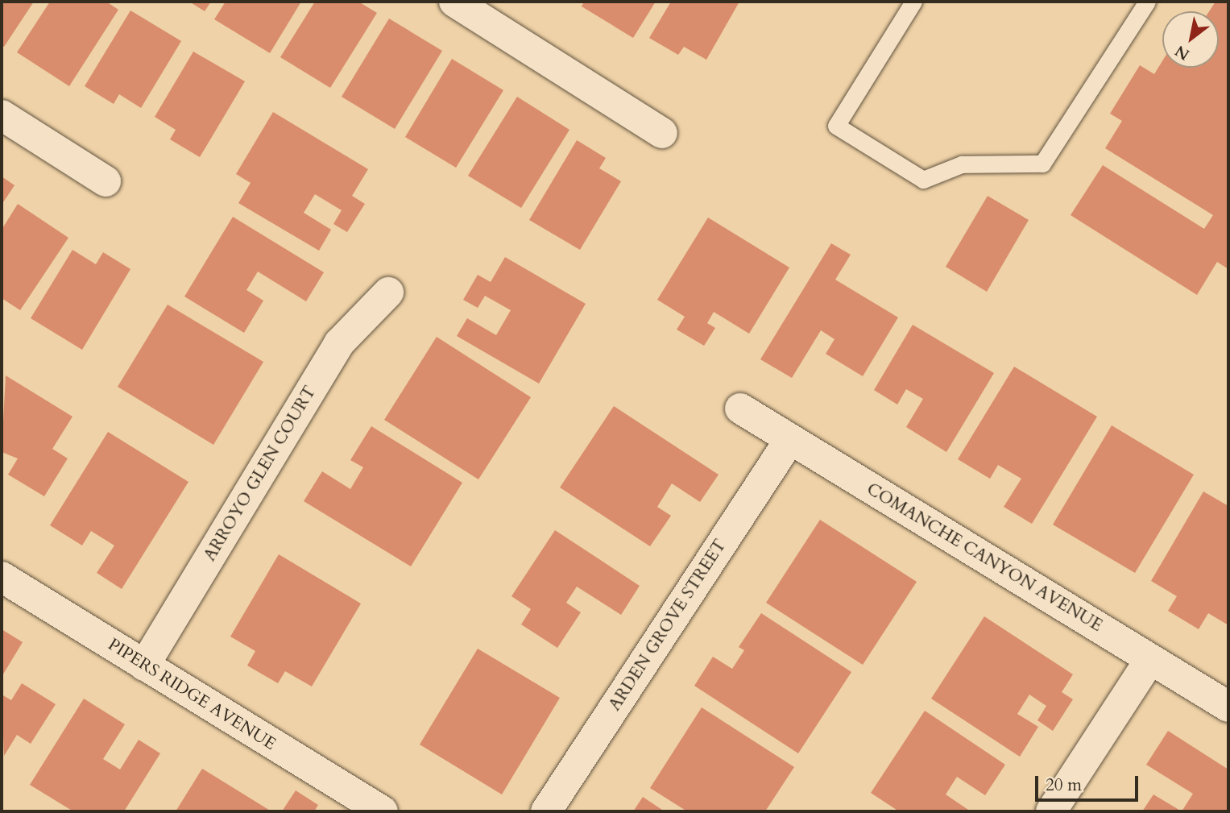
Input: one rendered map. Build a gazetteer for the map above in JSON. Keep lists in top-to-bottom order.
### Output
{
  "streets": {
    "street": [
      "ARROYO GLEN COURT",
      "COMANCHE CANYON AVENUE",
      "ARDEN GROVE STREET",
      "PIPERS RIDGE AVENUE"
    ]
  },
  "crossings": [
    ["ARROYO GLEN COURT", "PIPERS RIDGE AVENUE"],
    ["COMANCHE CANYON AVENUE", "ARDEN GROVE STREET"]
  ],
  "scale_bar": "20 m",
  "north": "bottom left"
}
